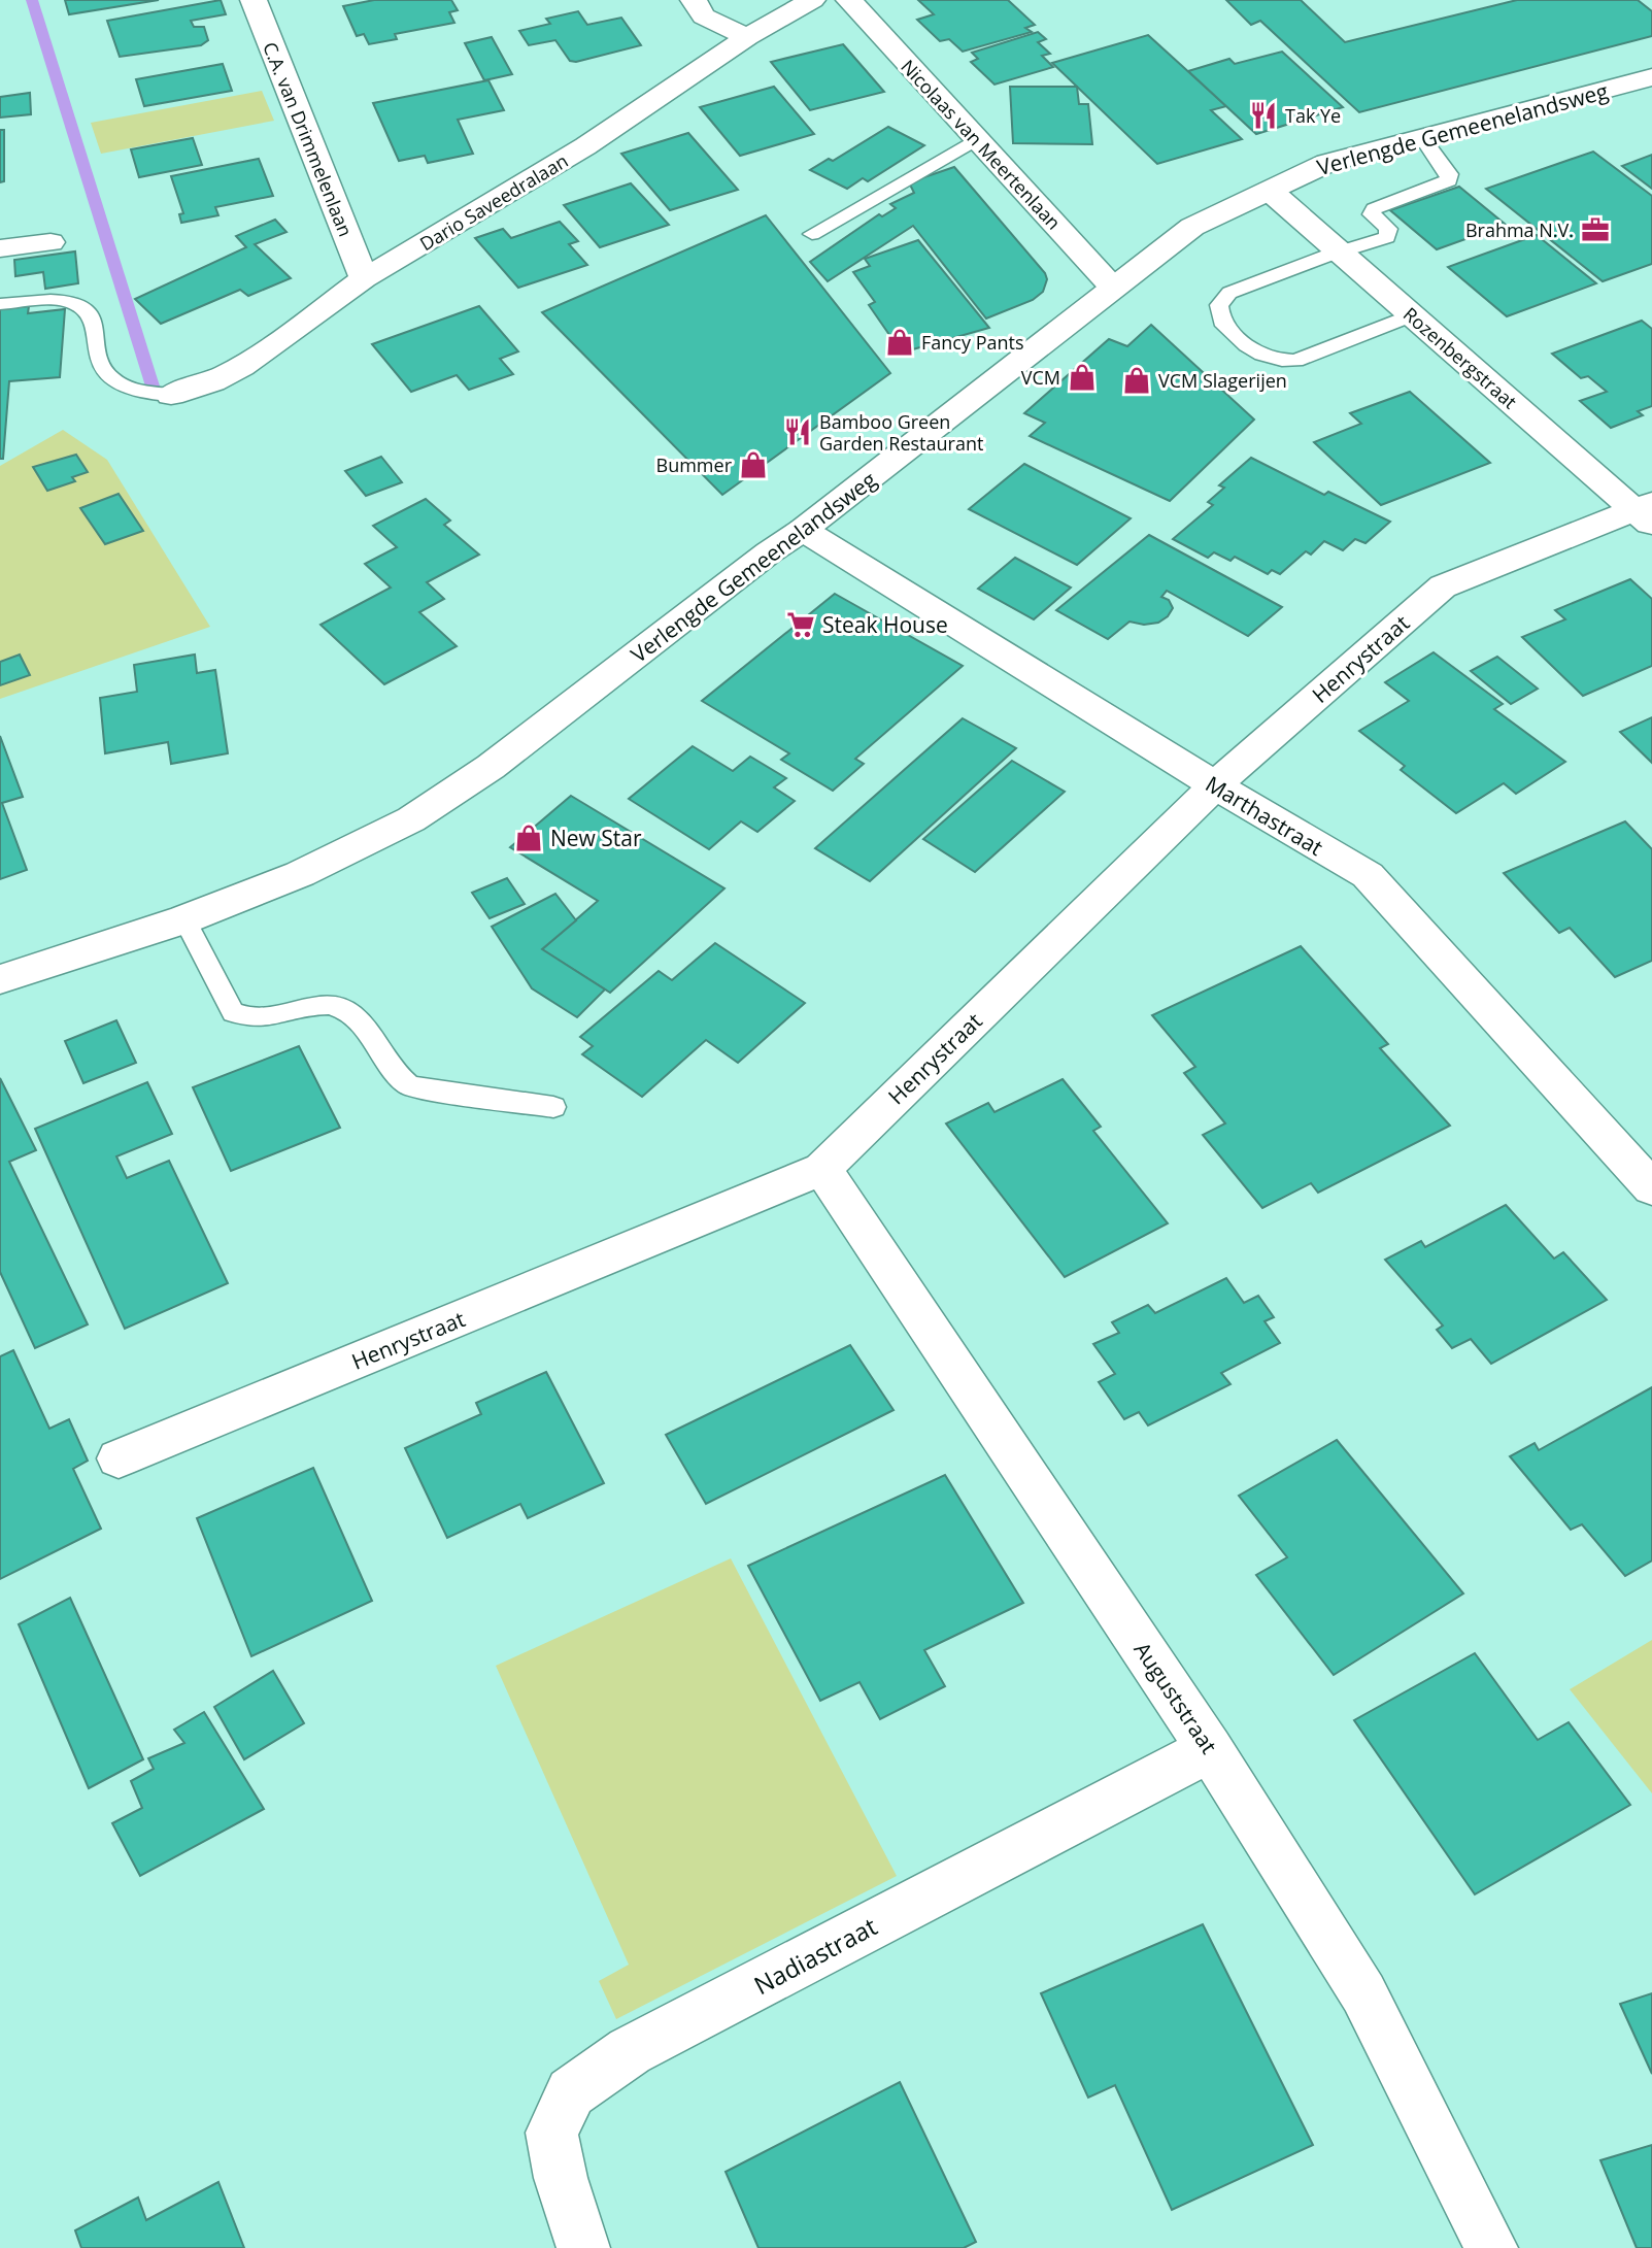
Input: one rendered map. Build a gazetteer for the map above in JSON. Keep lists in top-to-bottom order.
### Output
{
  "streets": {
    "street": [
      "Verlengde Gemeenelandsweg",
      "C.A. van Drimmelenlaan",
      "Nicolaas van Meertenlaan",
      "Dario Saveedralaan",
      "Rozenbergstraat",
      "Henrystraat",
      "Marthastraat",
      "Auguststraat",
      "Nadiastraat"
    ]
  },
  "crossings": [
    ["Verlengde Gemeenelandsweg", "Nicolaas van Meertenlaan"],
    ["Verlengde Gemeenelandsweg", "Rozenbergstraat"],
    ["Verlengde Gemeenelandsweg", "Marthastraat"],
    ["C.A. van Drimmelenlaan", "Dario Saveedralaan"],
    ["Rozenbergstraat", "Henrystraat"],
    ["Henrystraat", "Marthastraat"],
    ["Henrystraat", "Auguststraat"],
    ["Auguststraat", "Nadiastraat"]
  ],
  "places": {
    "restaurant": ["Tak Ye", "Bamboo Green Garden Restaurant"],
    "office": ["Brahma N.V."],
    "shop": [
      "Fancy Pants",
      "VCM",
      "VCM Slagerijen",
      "Bummer",
      "New Star"
    ],
    "supermarket": ["Steak House"]
  }
}
